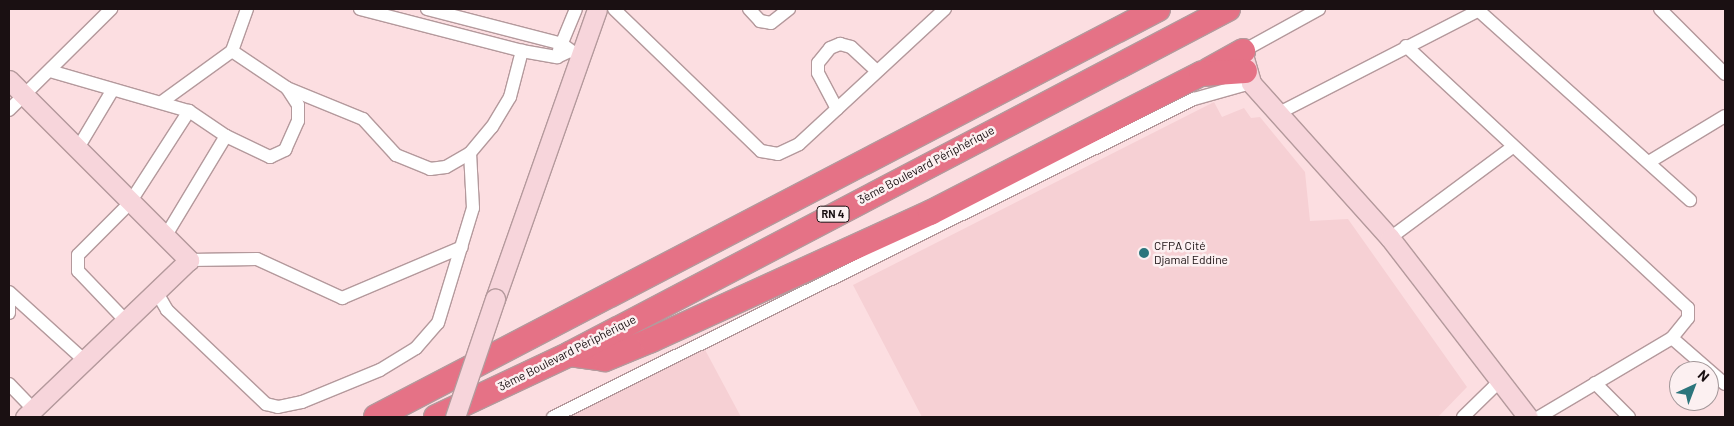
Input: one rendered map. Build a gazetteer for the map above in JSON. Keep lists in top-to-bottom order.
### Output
{
  "streets": {
    "highway": ["3ème Boulevard Périphérique", "RN 4"]
  },
  "places": ["CFPA Cité Djamal Eddine"],
  "north": "top right"
}
